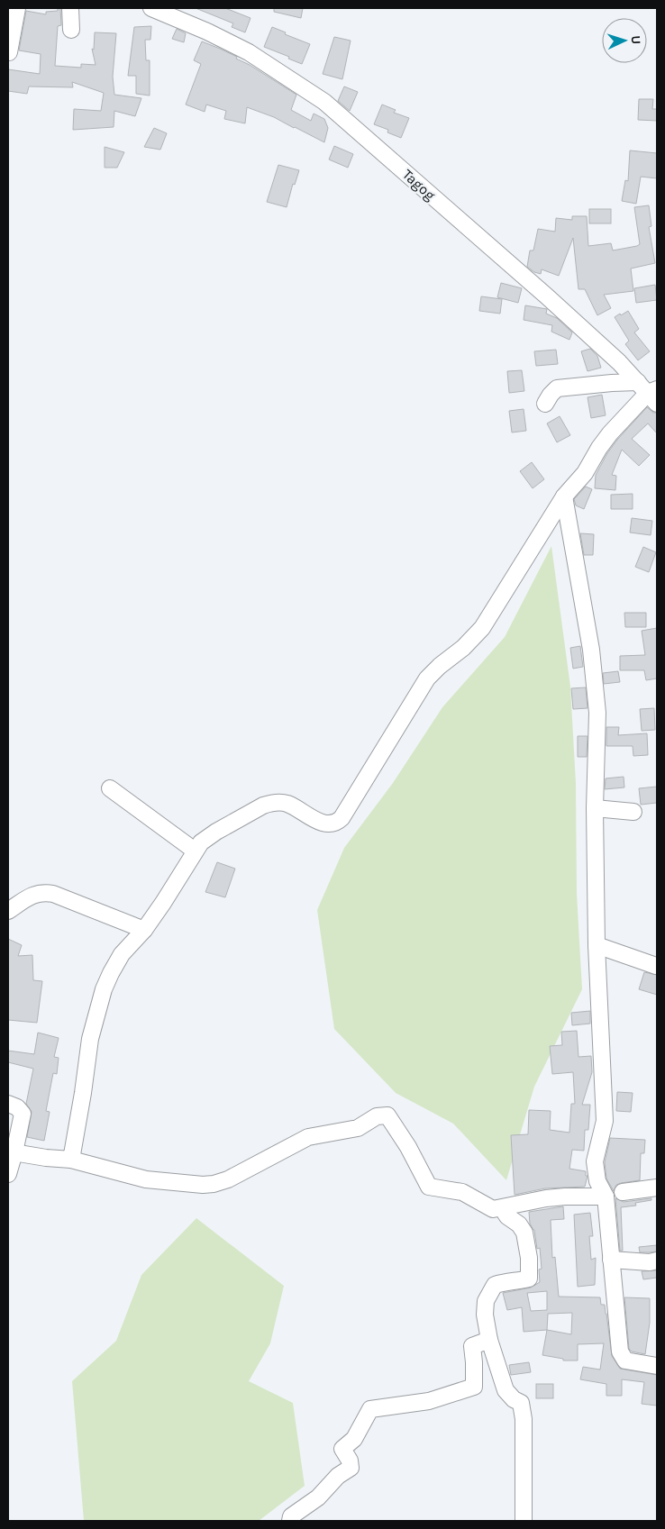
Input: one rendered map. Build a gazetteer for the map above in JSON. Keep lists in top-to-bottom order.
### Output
{
  "streets": {
    "street": ["Tagog"]
  },
  "north": "right"
}
